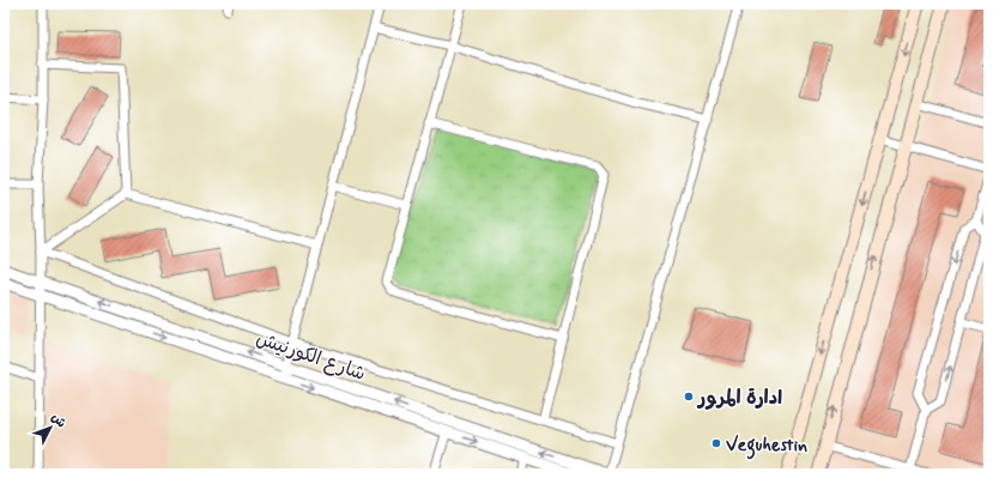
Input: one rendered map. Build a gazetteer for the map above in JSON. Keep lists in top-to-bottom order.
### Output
{
  "streets": {
    "street": ["شارع الكورنيش"]
  },
  "places": ["ادارة المرور", "Veguhestin"],
  "north": "top right"
}
